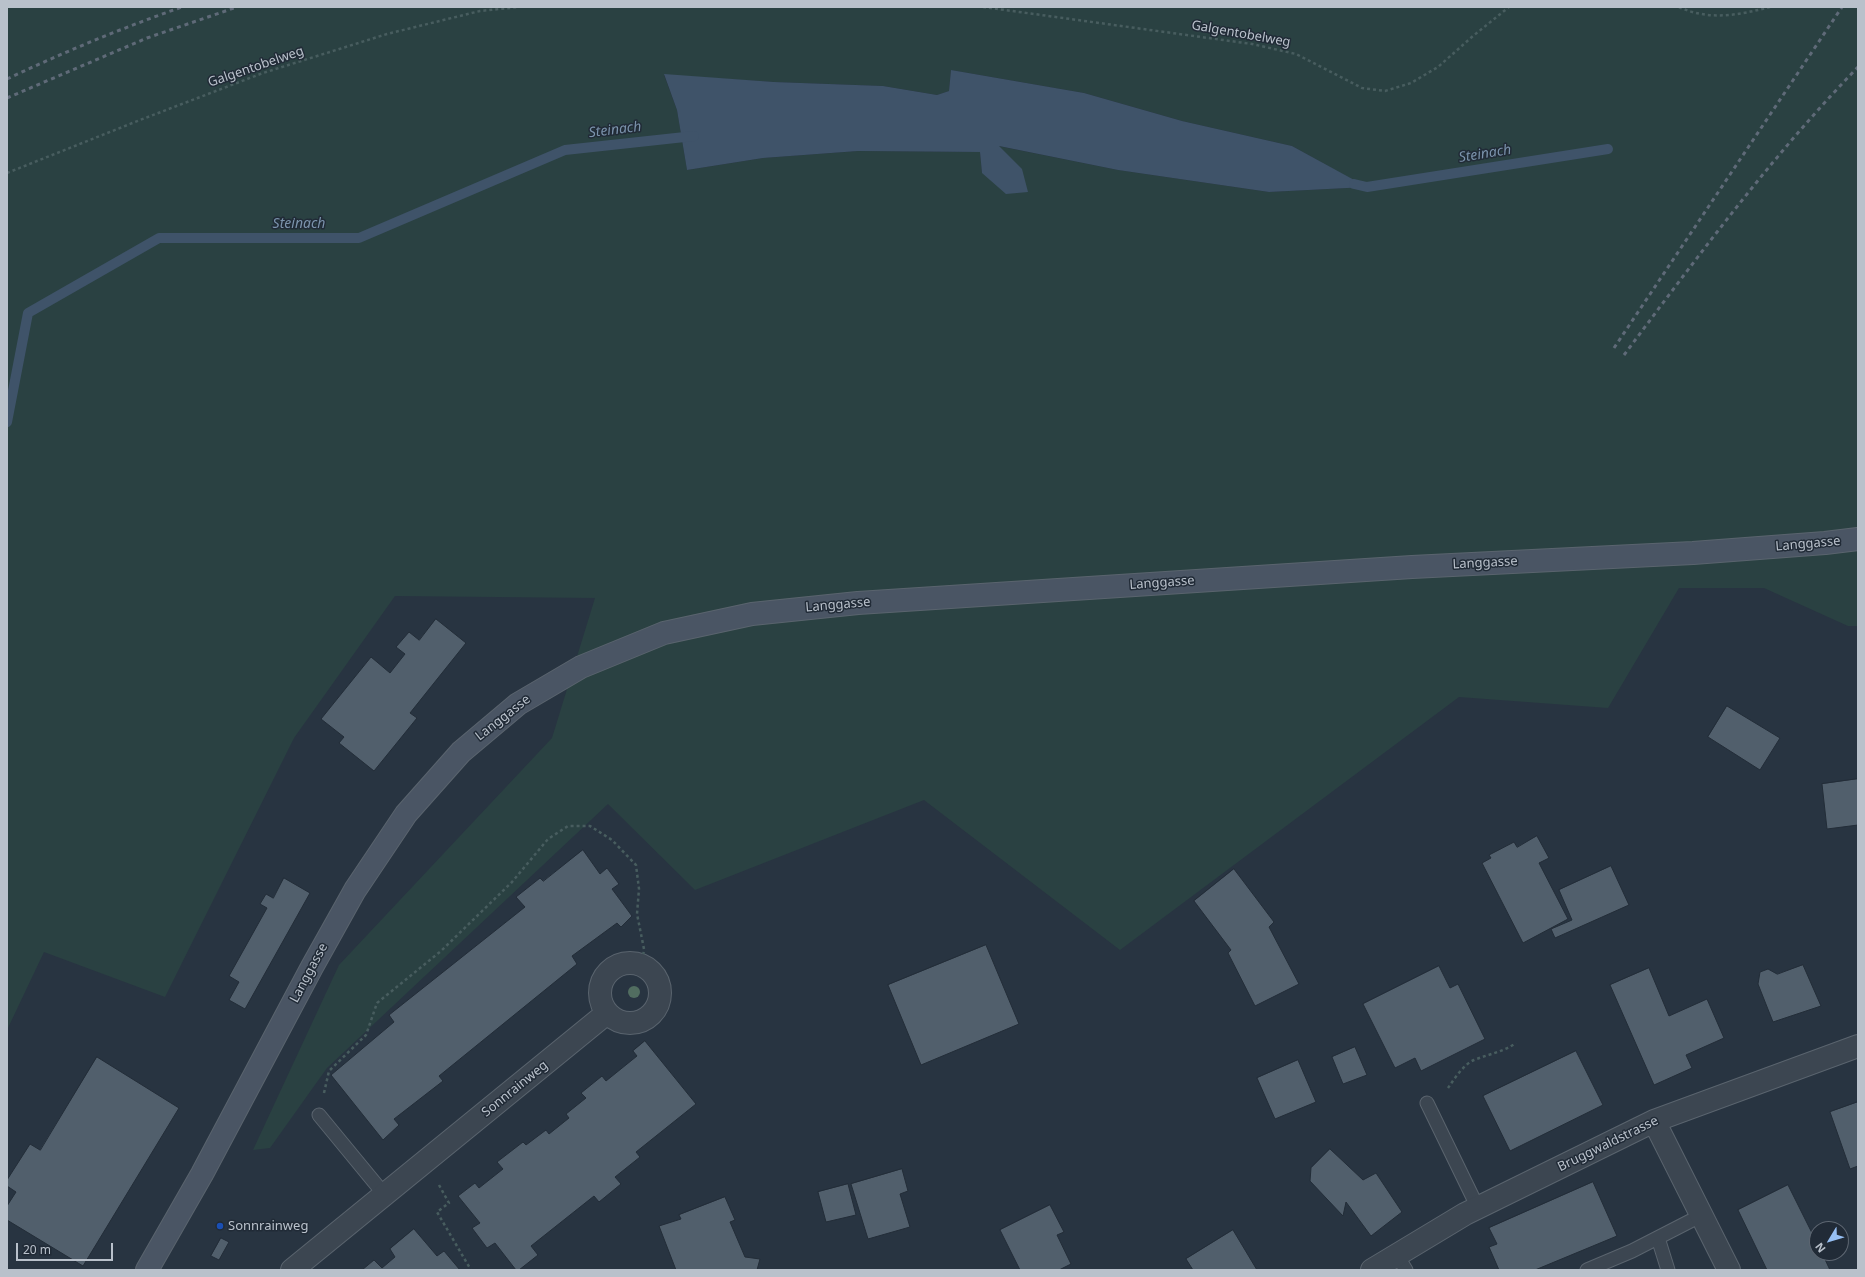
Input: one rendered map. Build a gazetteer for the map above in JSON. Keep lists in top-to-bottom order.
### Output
{
  "streets": {
    "main road": ["Langgasse"],
    "street": ["Sonnrainweg", "Bruggwaldstrasse"],
    "path": ["Galgentobelweg"]
  },
  "water": ["Steinach"],
  "places": ["Sonnrainweg"],
  "scale_bar": "20 m",
  "north": "bottom left"
}
